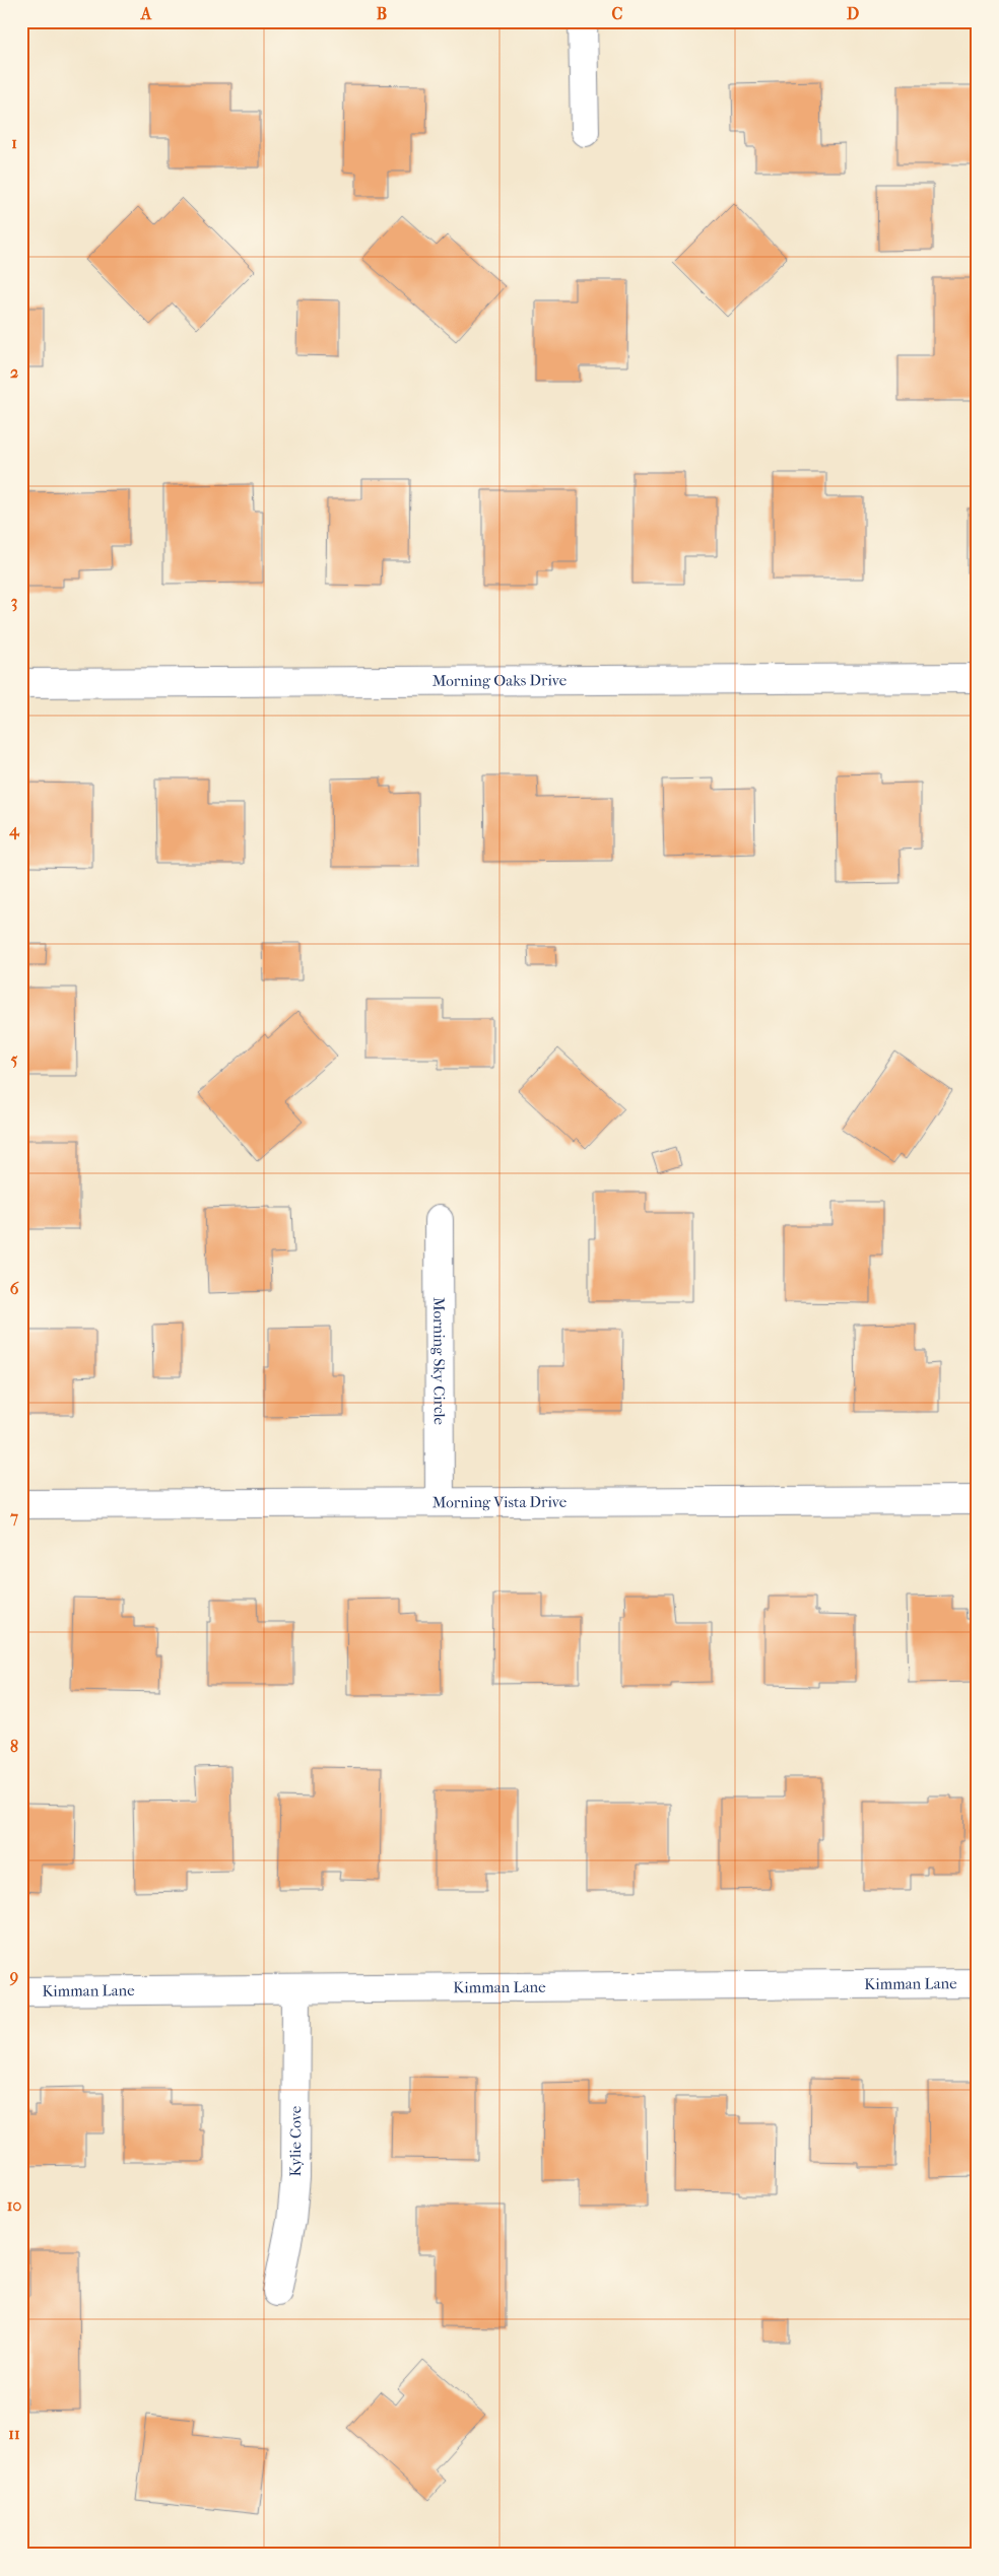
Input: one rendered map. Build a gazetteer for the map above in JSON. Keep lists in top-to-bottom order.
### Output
{
  "streets": {
    "street": [
      "Morning Oaks Drive",
      "Morning Sky Circle",
      "Morning Vista Drive",
      "Kimman Lane",
      "Kylie Cove"
    ]
  },
  "crossings": [
    ["Morning Sky Circle", "Morning Vista Drive"],
    ["Kimman Lane", "Kylie Cove"]
  ],
  "grid": {
    "columns": [
      "A",
      "B",
      "C",
      "D"
    ],
    "rows": [
      "1",
      "2",
      "3",
      "4",
      "5",
      "6",
      "7",
      "8",
      "9",
      "10",
      "11"
    ]
  }
}
